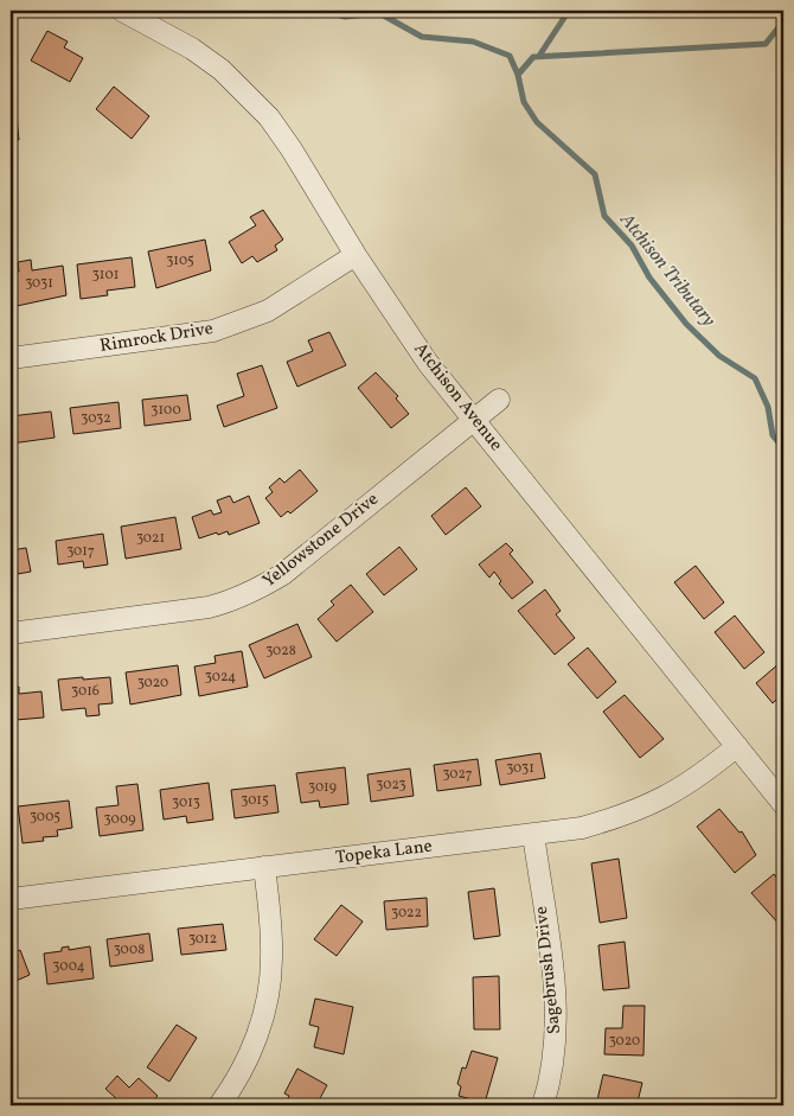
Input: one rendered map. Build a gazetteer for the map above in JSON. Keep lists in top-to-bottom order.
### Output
{
  "streets": {
    "street": [
      "Rimrock Drive",
      "Atchison Avenue",
      "Yellowstone Drive",
      "Topeka Lane",
      "Sagebrush Drive"
    ]
  },
  "crossings": [
    ["Rimrock Drive", "Atchison Avenue"],
    ["Atchison Avenue", "Yellowstone Drive"],
    ["Atchison Avenue", "Topeka Lane"],
    ["Topeka Lane", "Sagebrush Drive"]
  ],
  "water": ["Atchison Tributary"],
  "house_numbers": [
    "3105",
    "3101",
    "3031",
    "3100",
    "3032",
    "3021",
    "3017",
    "3028",
    "3024",
    "3020",
    "3016",
    "3031",
    "3027",
    "3023",
    "3019",
    "3015",
    "3013",
    "3005",
    "3009",
    "3022",
    "3012",
    "3008",
    "3004",
    "3020"
  ]
}
